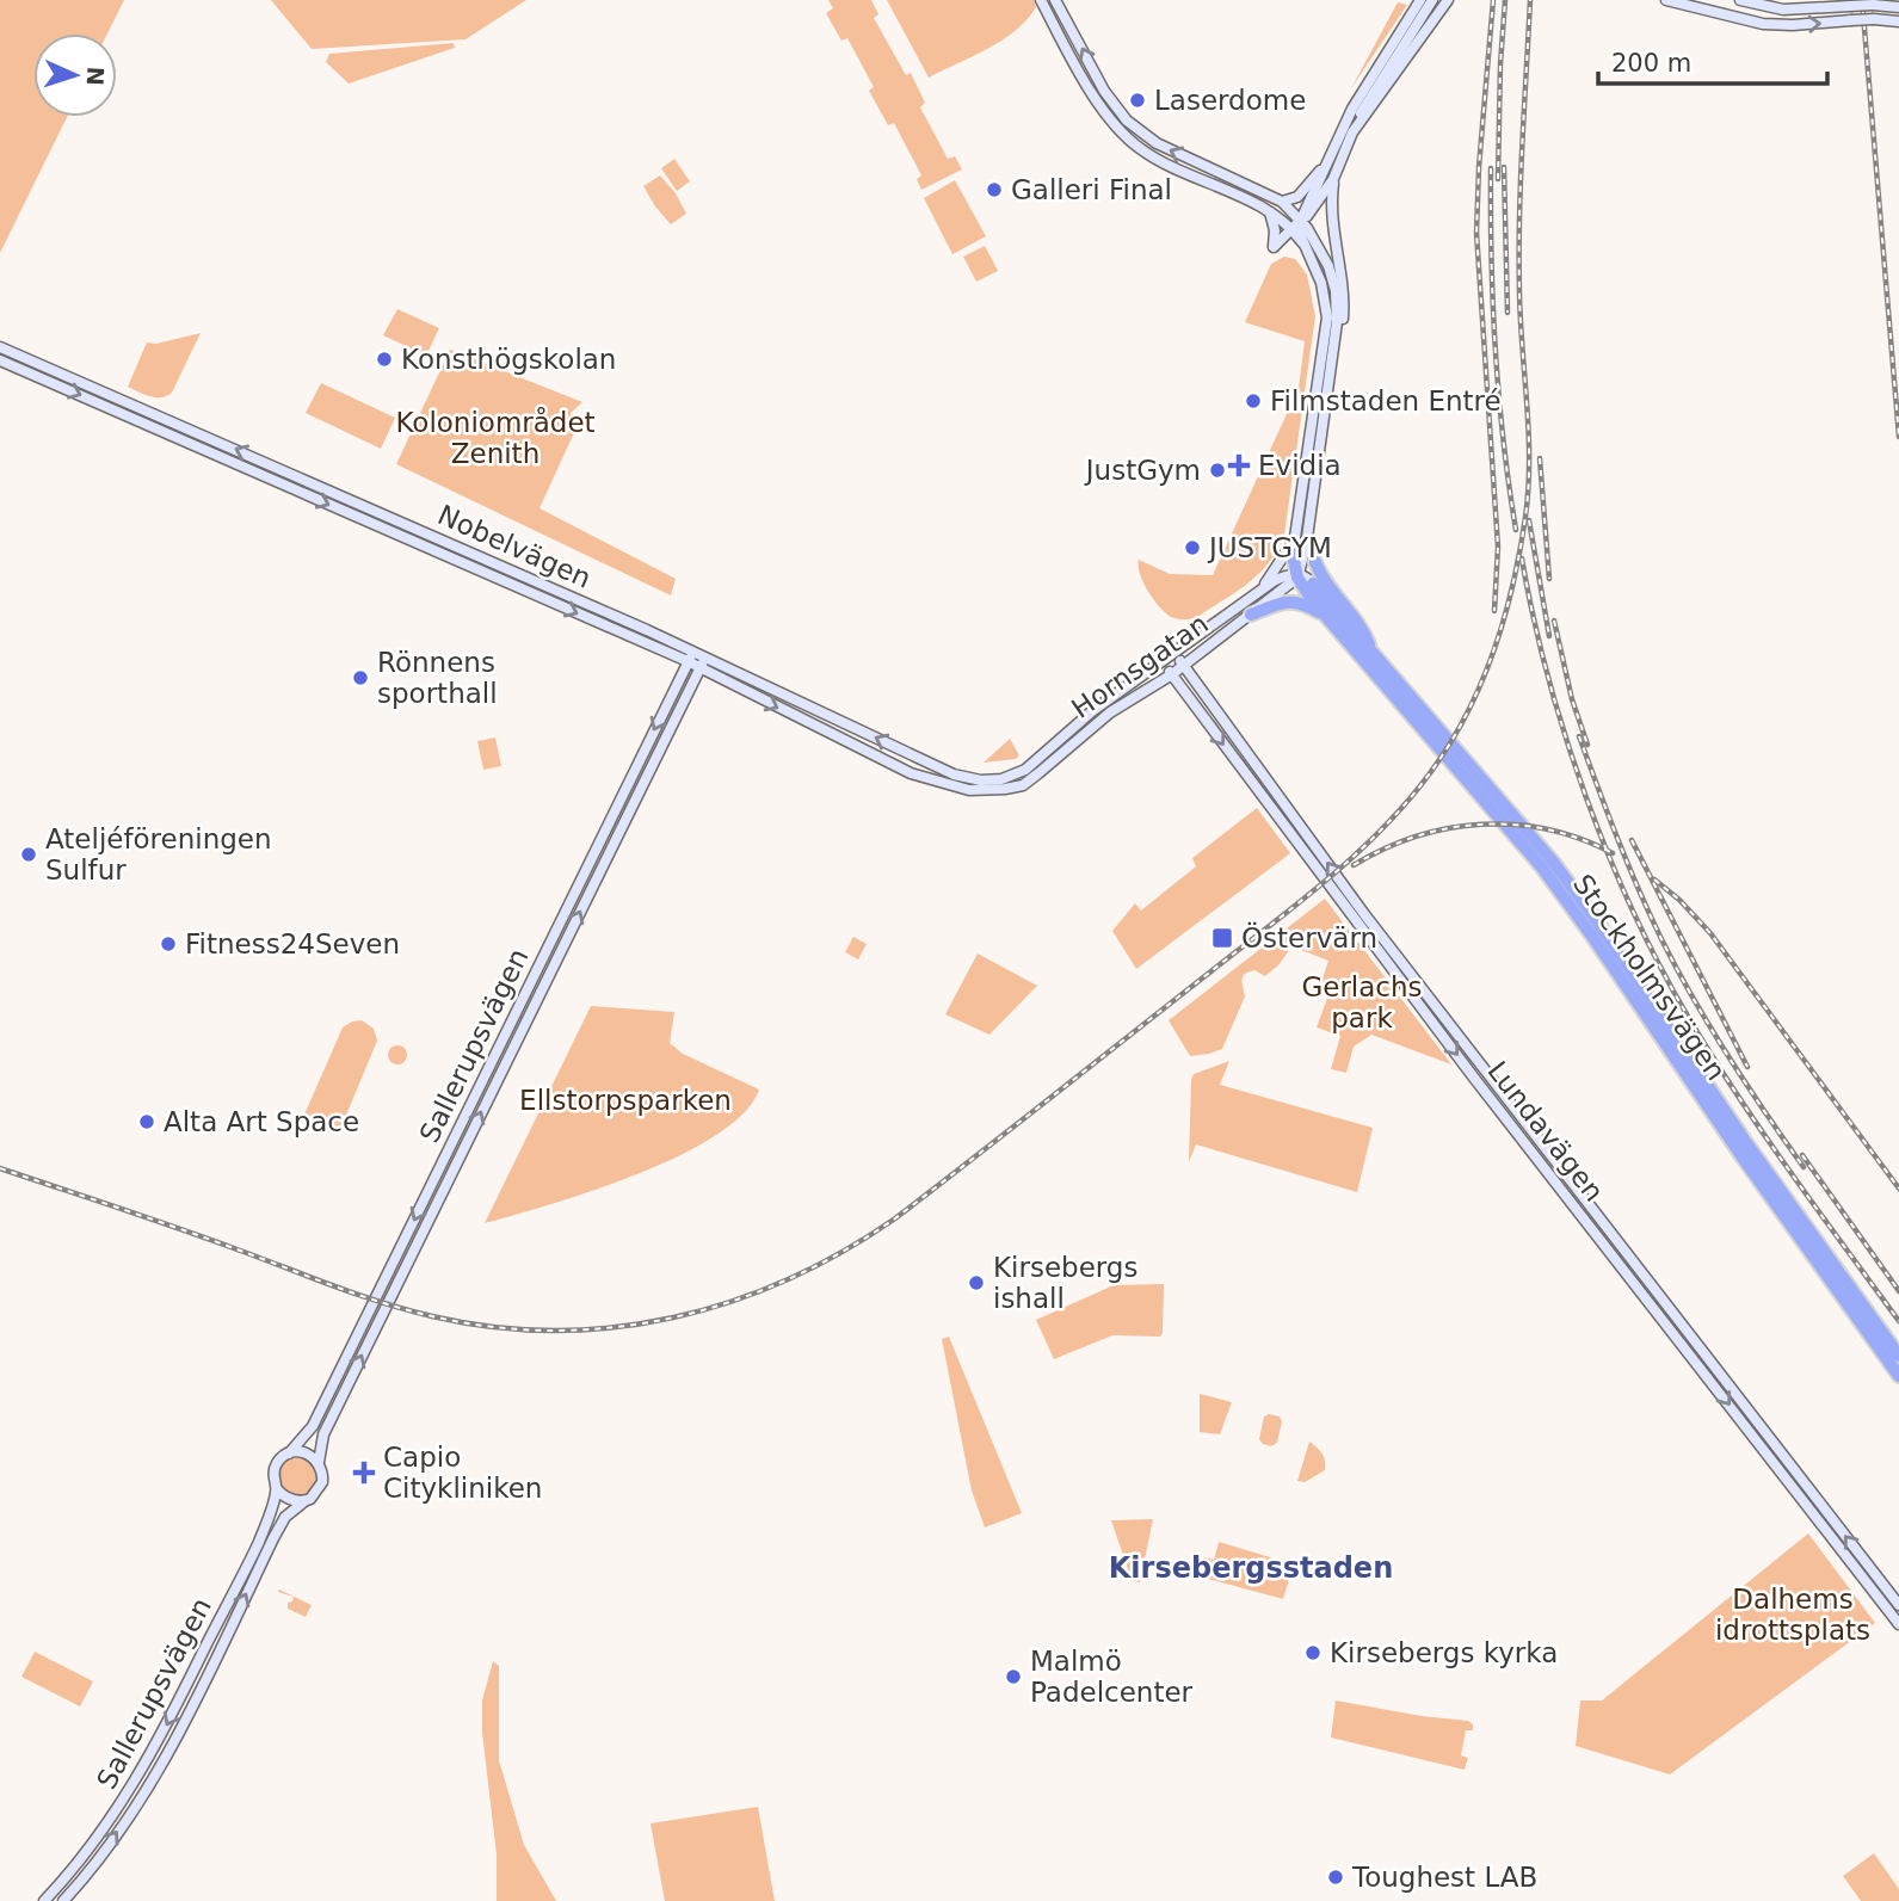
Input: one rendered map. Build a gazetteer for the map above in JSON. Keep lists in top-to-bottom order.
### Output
{
  "streets": {
    "highway": ["Stockholmsvägen"],
    "main road": [
      "Nobelvägen",
      "Hornsgatan",
      "Sallerupsvägen",
      "Lundavägen"
    ]
  },
  "crossings": [
    ["Nobelvägen", "Hornsgatan"],
    ["Nobelvägen", "Sallerupsvägen"],
    ["Hornsgatan", "Lundavägen"]
  ],
  "districts": ["Kirsebergsstaden"],
  "parks": [
    "Koloniområdet Zenith",
    "Gerlachs park",
    "Ellstorpsparken",
    "Dalhems idrottsplats"
  ],
  "places": {
    "other": [
      "Laserdome",
      "Galleri Final",
      "Konsthögskolan",
      "Filmstaden Entré",
      "JustGym",
      "JUSTGYM",
      "Rönnens sporthall",
      "Ateljéföreningen Sulfur",
      "Fitness24Seven",
      "Alta Art Space",
      "Kirsebergs ishall",
      "Kirsebergs kyrka",
      "Malmö Padelcenter",
      "Toughest LAB"
    ],
    "health": ["Evidia", "Capio Citykliniken"],
    "transit": ["Östervärn"]
  },
  "scale_bar": "200 m",
  "north": "right"
}
